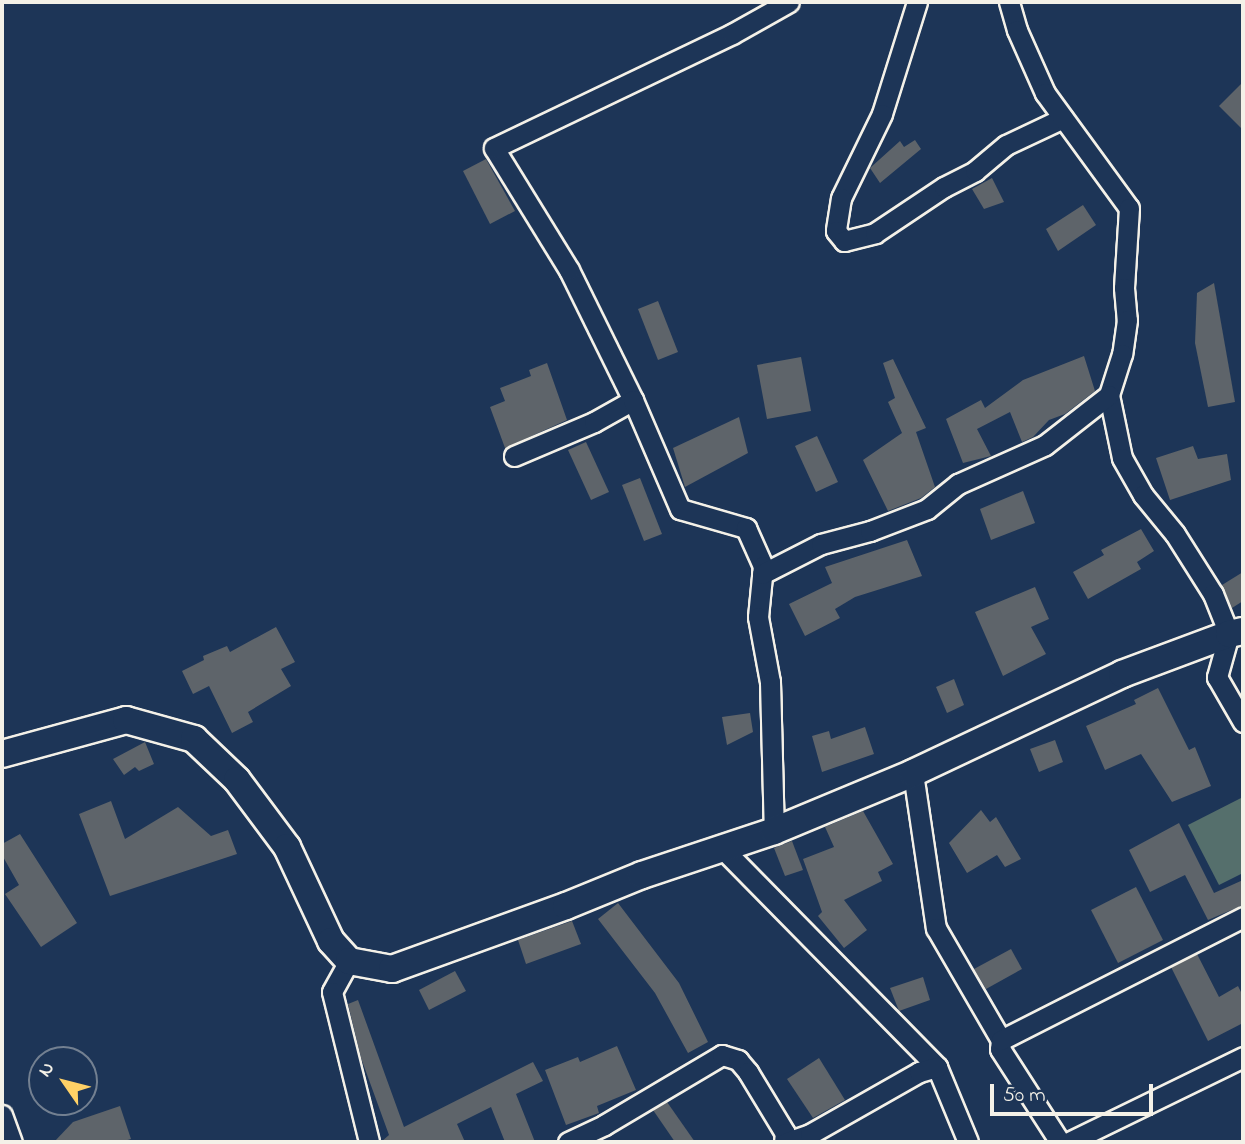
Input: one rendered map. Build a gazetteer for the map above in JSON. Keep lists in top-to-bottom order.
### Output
{
  "scale_bar": "50 m",
  "north": "top left"
}
